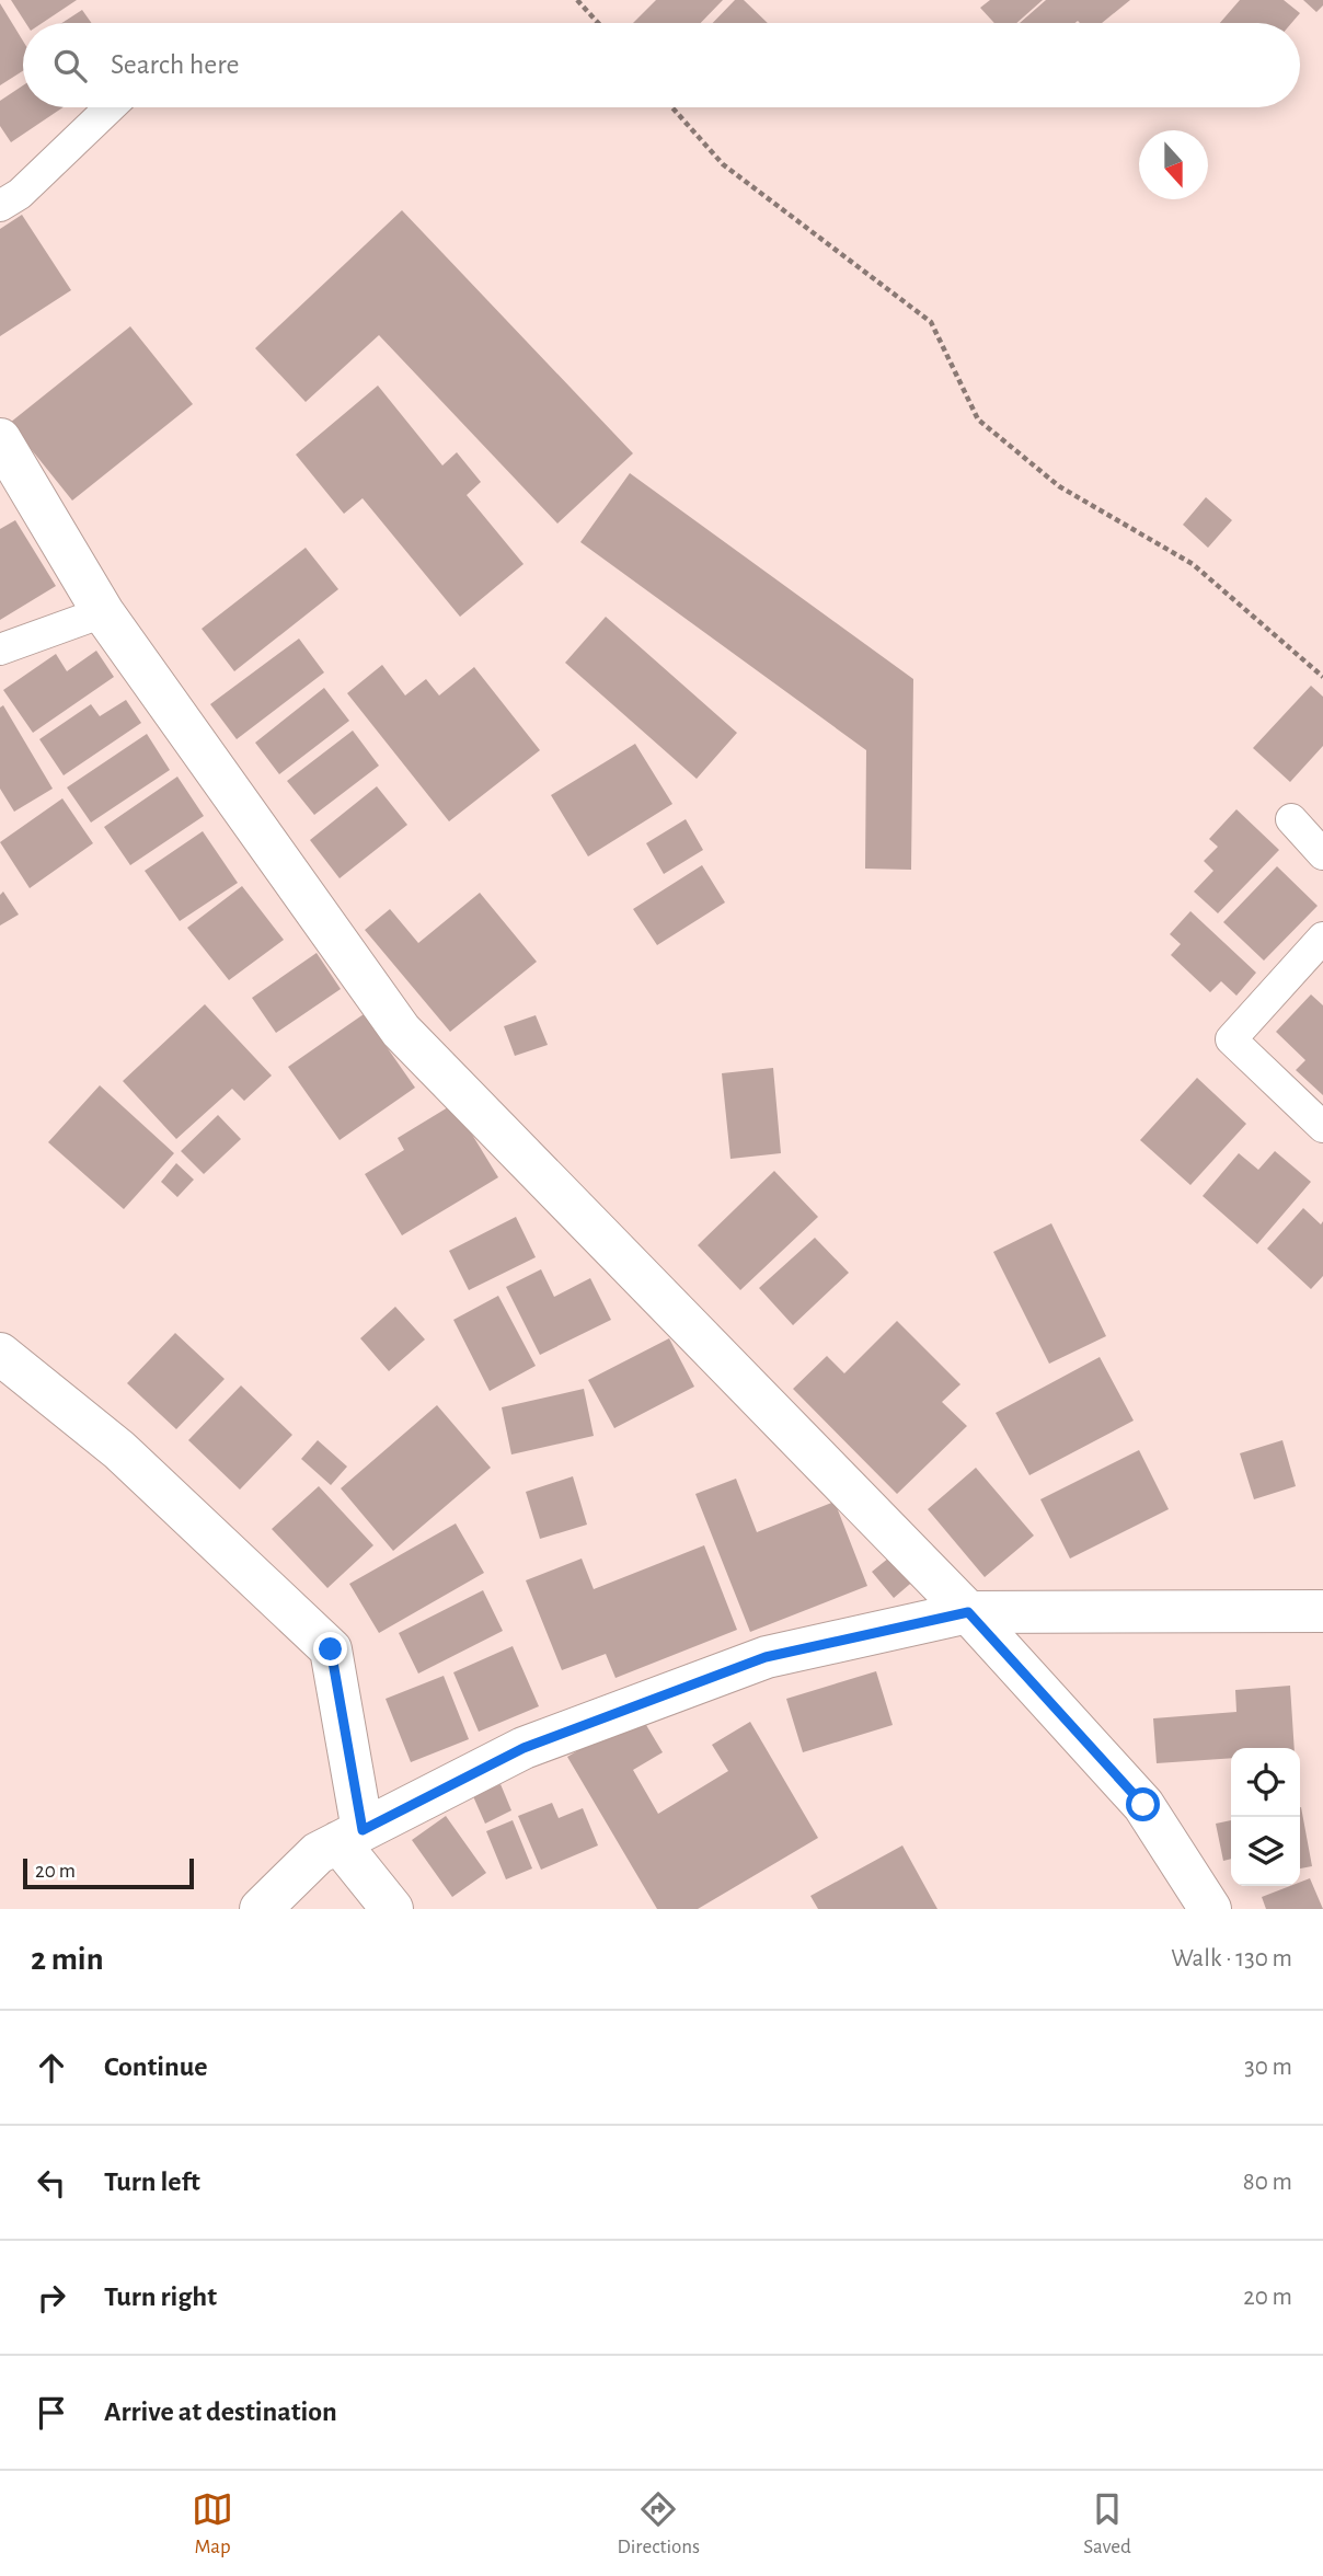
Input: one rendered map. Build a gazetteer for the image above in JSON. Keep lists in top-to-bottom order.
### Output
{
  "scale_bar": "20 m",
  "north": "bottom",
  "page": {
    "search": "Search here",
    "scale": "20 m",
    "heading": ["2 min", "Walk · 130 m"],
    "list": [
      ["Continue", "30 m"],
      ["Turn left", "80 m"],
      ["Turn right", "20 m"],
      "Arrive at destination"
    ],
    "nav": ["Map", "Directions", "Saved"]
  }
}
